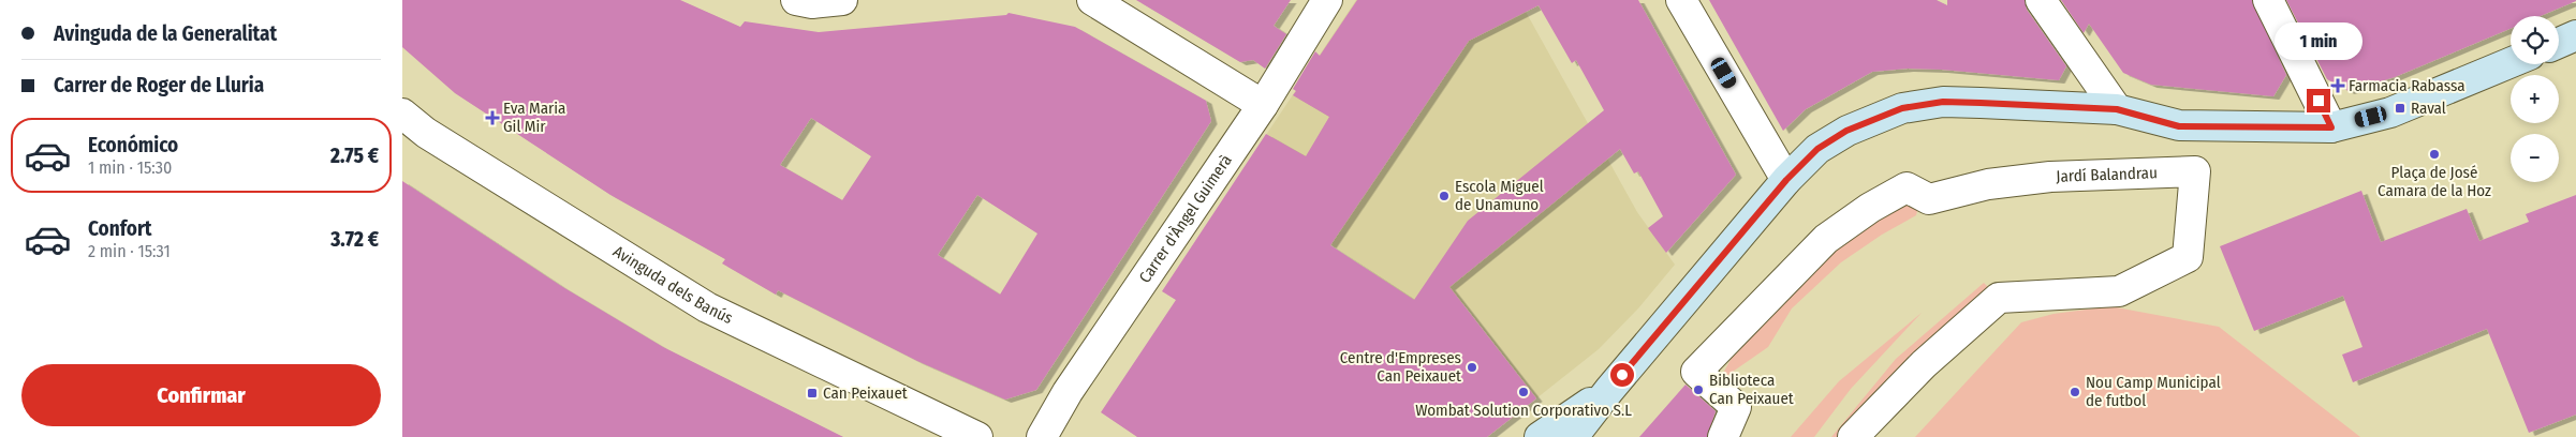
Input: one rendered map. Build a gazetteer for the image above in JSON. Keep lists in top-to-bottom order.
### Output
{
  "streets": {
    "street": ["Jardí Balandrau", "Carrer d'Àngel Guimerà", "Avinguda dels Banús"]
  },
  "places": {
    "health": ["Farmacia Rabassa", "Eva Maria Gil Mir"],
    "transit": ["Raval", "Can Peixauet"],
    "other": [
      "Plaça de José Camara de la Hoz",
      "Escola Miguel de Unamuno",
      "Centre d'Empreses Can Peixauet",
      "Biblioteca Can Peixauet",
      "Wombat Solution Corporativo S.L",
      "Nou Camp Municipal de futbol"
    ]
  },
  "page": {
    "banner": ["Avinguda de la Generalitat", "Carrer de Roger de Lluria"],
    "map_buttons": ["+", "−"],
    "bubble": "1 min",
    "list": [
      {
        "name": "Económico",
        "note": "1 min · 15:30",
        "value": "2.75 €"
      },
      {
        "name": "Confort",
        "note": "2 min · 15:31",
        "value": "3.72 €"
      }
    ],
    "buttons": "Confirmar"
  }
}
